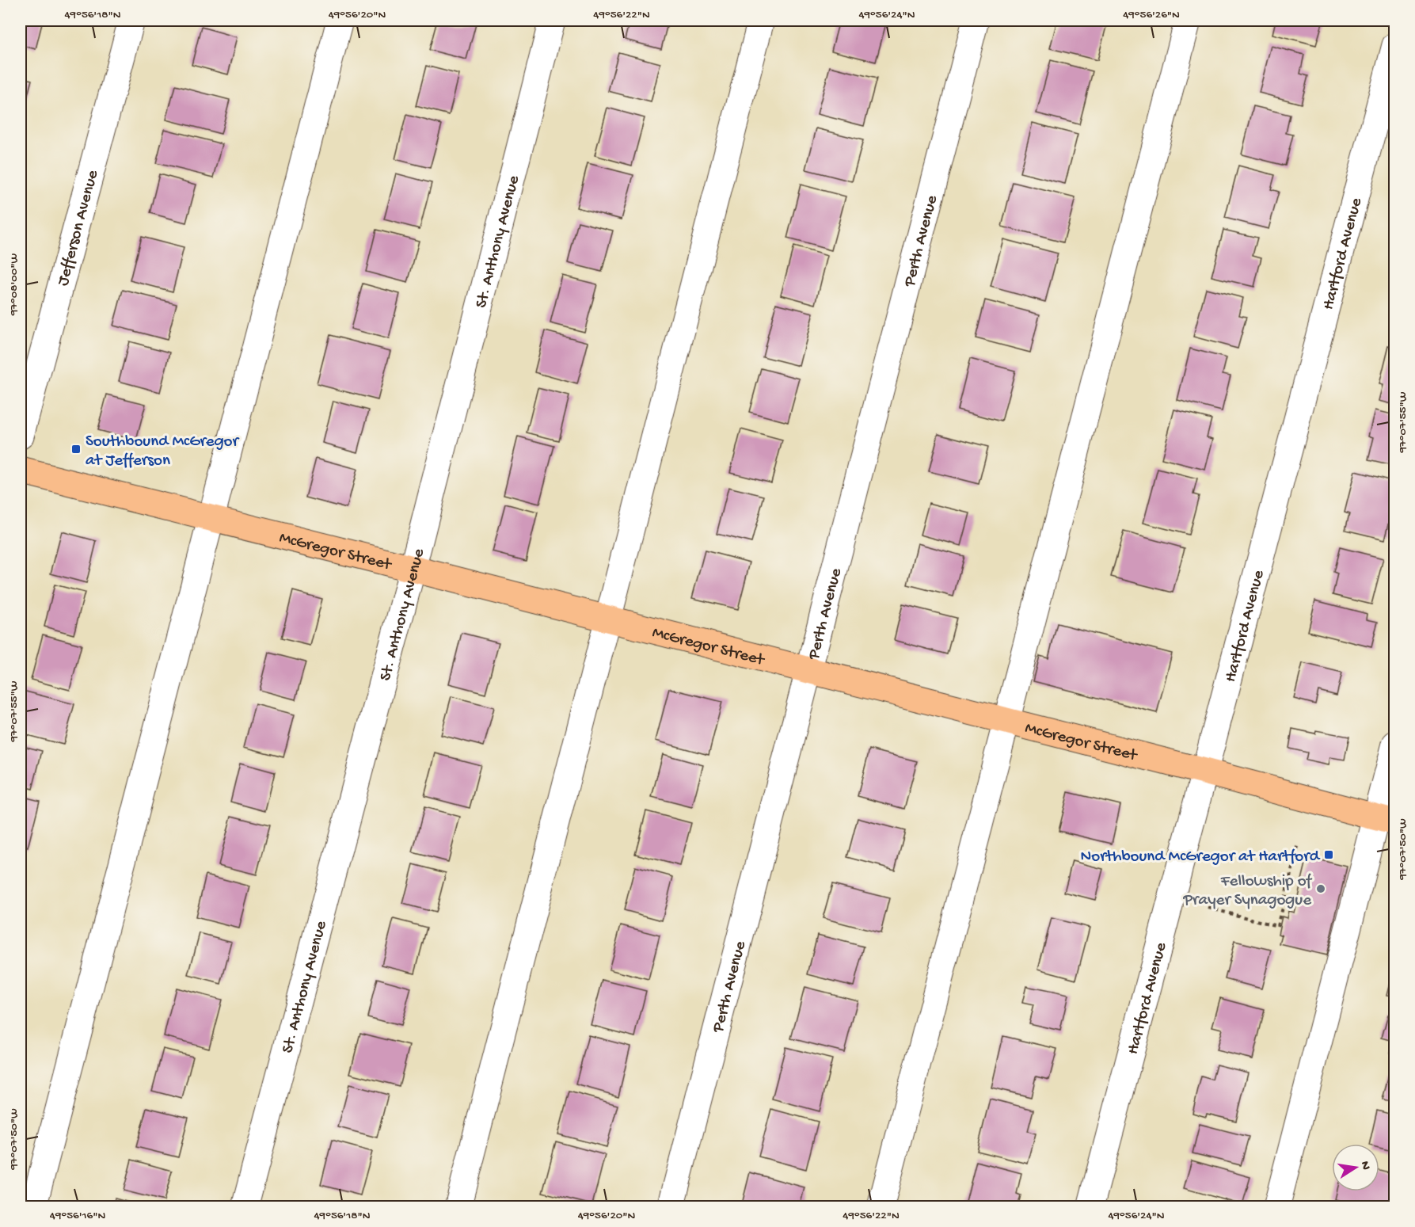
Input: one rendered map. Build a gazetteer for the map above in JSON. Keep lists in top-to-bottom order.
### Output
{
  "streets": {
    "main road": ["McGregor Street"],
    "street": [
      "Jefferson Avenue",
      "St. Anthony Avenue",
      "Perth Avenue",
      "Hartford Avenue"
    ]
  },
  "crossings": [
    ["St. Anthony Avenue", "McGregor Street"],
    ["Perth Avenue", "McGregor Street"],
    ["Hartford Avenue", "McGregor Street"]
  ],
  "places": {
    "transit": ["Southbound McGregor at Jefferson", "Northbound McGregor at Hartford"],
    "other": ["Fellowship of Prayer Synagogue"]
  },
  "north": "right",
  "coordinates": [
    "49°56'18\"N",
    "49°56'20\"N",
    "49°56'22\"N",
    "49°56'24\"N",
    "49°56'26\"N",
    "97°08'00\"W",
    "97°07'55\"W",
    "97°07'50\"W",
    "49°56'16\"N"
  ]
}
